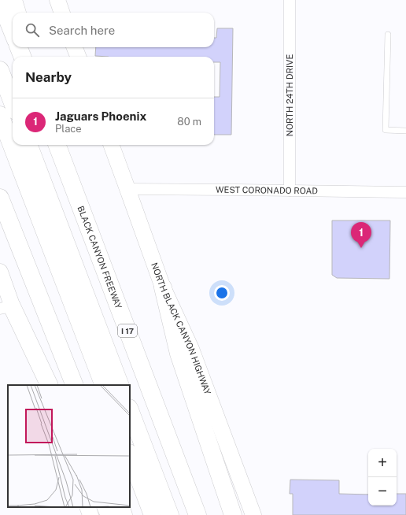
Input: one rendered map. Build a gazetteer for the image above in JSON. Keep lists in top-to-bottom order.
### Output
{
  "streets": {
    "highway": ["BLACK CANYON FREEWAY", "I 17"],
    "main road": ["NORTH BLACK CANYON HIGHWAY"],
    "street": ["NORTH 24TH DRIVE", "WEST CORONADO ROAD"]
  },
  "crossings": [
    ["NORTH 24TH DRIVE", "WEST CORONADO ROAD"],
    ["WEST CORONADO ROAD", "NORTH BLACK CANYON HIGHWAY"]
  ],
  "page": {
    "search": "Search here",
    "heading": "Nearby",
    "list": [
      {
        "mark": "1",
        "name": "Jaguars Phoenix",
        "note": "Place",
        "value": "80 m"
      }
    ],
    "pins": "1",
    "map_buttons": ["+", "−"]
  }
}
